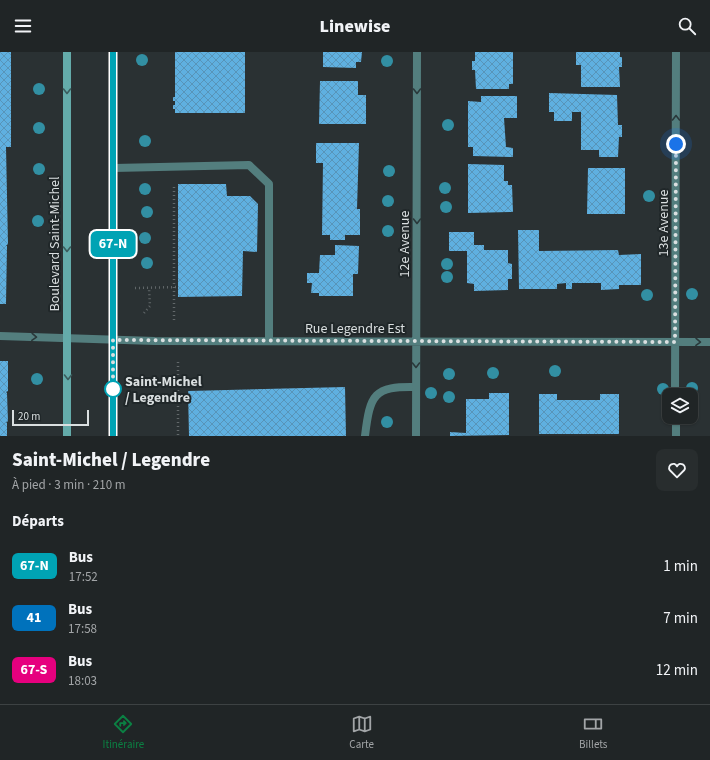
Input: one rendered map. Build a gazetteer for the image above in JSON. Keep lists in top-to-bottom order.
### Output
{
  "streets": {
    "main road": ["Boulevard Saint-Michel"],
    "street": ["13e Avenue", "12e Avenue", "Rue Legendre Est"]
  },
  "crossings": [
    ["13e Avenue", "Rue Legendre Est"],
    ["Boulevard Saint-Michel", "Rue Legendre Est"],
    ["12e Avenue", "Rue Legendre Est"]
  ],
  "one_way": ["13e Avenue", "12e Avenue"],
  "places": ["Saint-Michel / Legendre"],
  "lines": ["bus line 67-N"],
  "scale_bar": "20 m",
  "page": {
    "header": "Linewise",
    "on_map": "67-N",
    "scale": "20 m",
    "heading": [
      ["Saint-Michel / Legendre", "À pied · 3 min · 210 m"],
      "Départs"
    ],
    "list": [
      {
        "mark": "67-N",
        "name": "Bus",
        "note": "17:52",
        "value": "1 min"
      },
      {
        "mark": "41",
        "name": "Bus",
        "note": "17:58",
        "value": "7 min"
      },
      {
        "mark": "67-S",
        "name": "Bus",
        "note": "18:03",
        "value": "12 min"
      }
    ],
    "tabs": ["Itinéraire", "Carte", "Billets"]
  }
}
